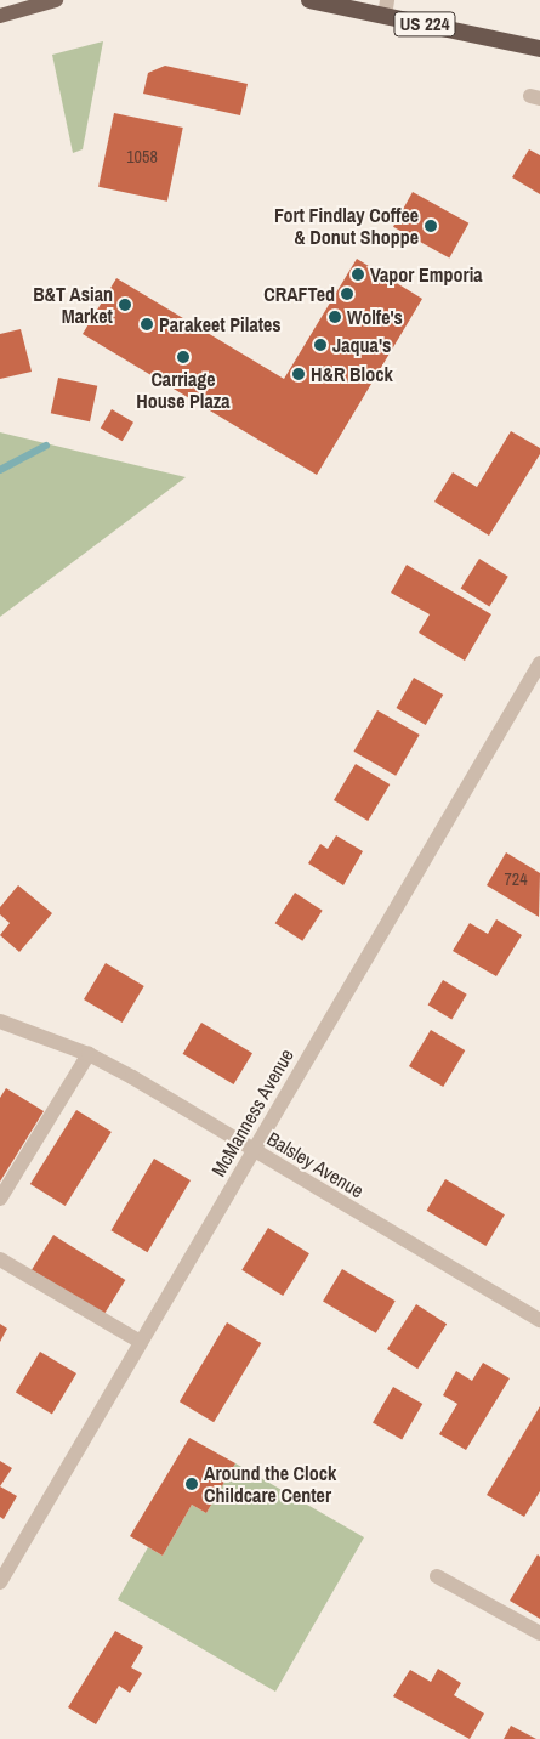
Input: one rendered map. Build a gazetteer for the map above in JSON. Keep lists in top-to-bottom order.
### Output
{
  "streets": {
    "highway": ["US 224"],
    "street": ["McManness Avenue", "Balsley Avenue"]
  },
  "crossings": [
    ["McManness Avenue", "Balsley Avenue"]
  ],
  "places": [
    "Fort Findlay Coffee & Donut Shoppe",
    "Vapor Emporia",
    "CRAFTed",
    "B&T Asian Market",
    "Wolfe's",
    "Parakeet Pilates",
    "Jaqua's",
    "Carriage House Plaza",
    "H&R Block",
    "Around the Clock Childcare Center"
  ],
  "house_numbers": ["1058", "724"]
}
